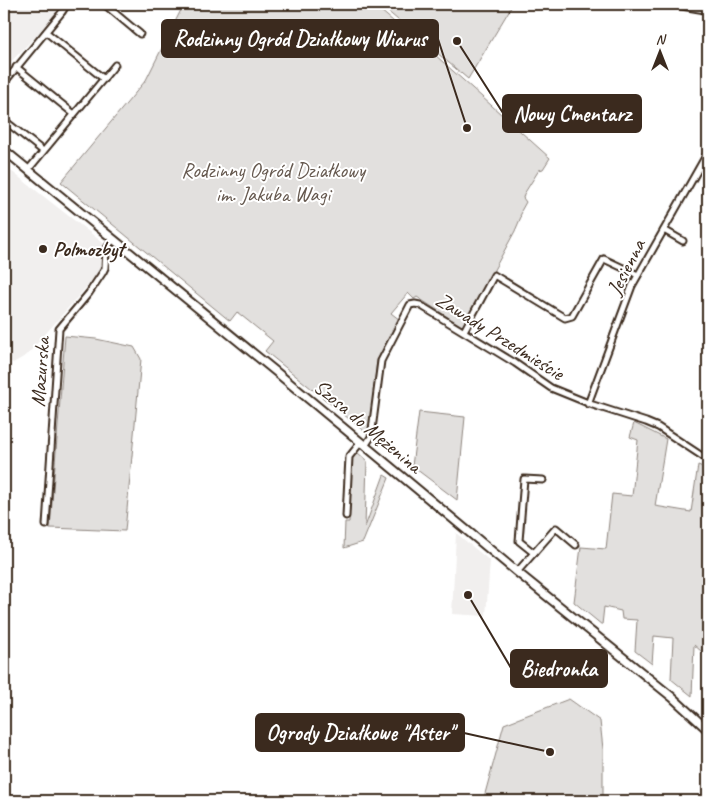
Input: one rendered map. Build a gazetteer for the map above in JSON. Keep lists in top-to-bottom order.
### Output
{
  "streets": {
    "main road": ["Szosa do Mężenina"],
    "street": ["Jesienna", "Zawady Przedmieście", "Mazurska"]
  },
  "crossings": [
    ["Jesienna", "Zawady Przedmieście"],
    ["Zawady Przedmieście", "Szosa do Mężenina"],
    ["Mazurska", "Szosa do Mężenina"]
  ],
  "parks": ["Rodzinny Ogród Działkowy im. Jakuba Wagi"],
  "places": [
    "Nowy Cmentarz",
    "Rodzinny Ogród Działkowy Wiarus",
    "Polmozbyt",
    "Biedronka",
    "Ogrody Działkowe \"Aster\""
  ],
  "north": "top"
}
